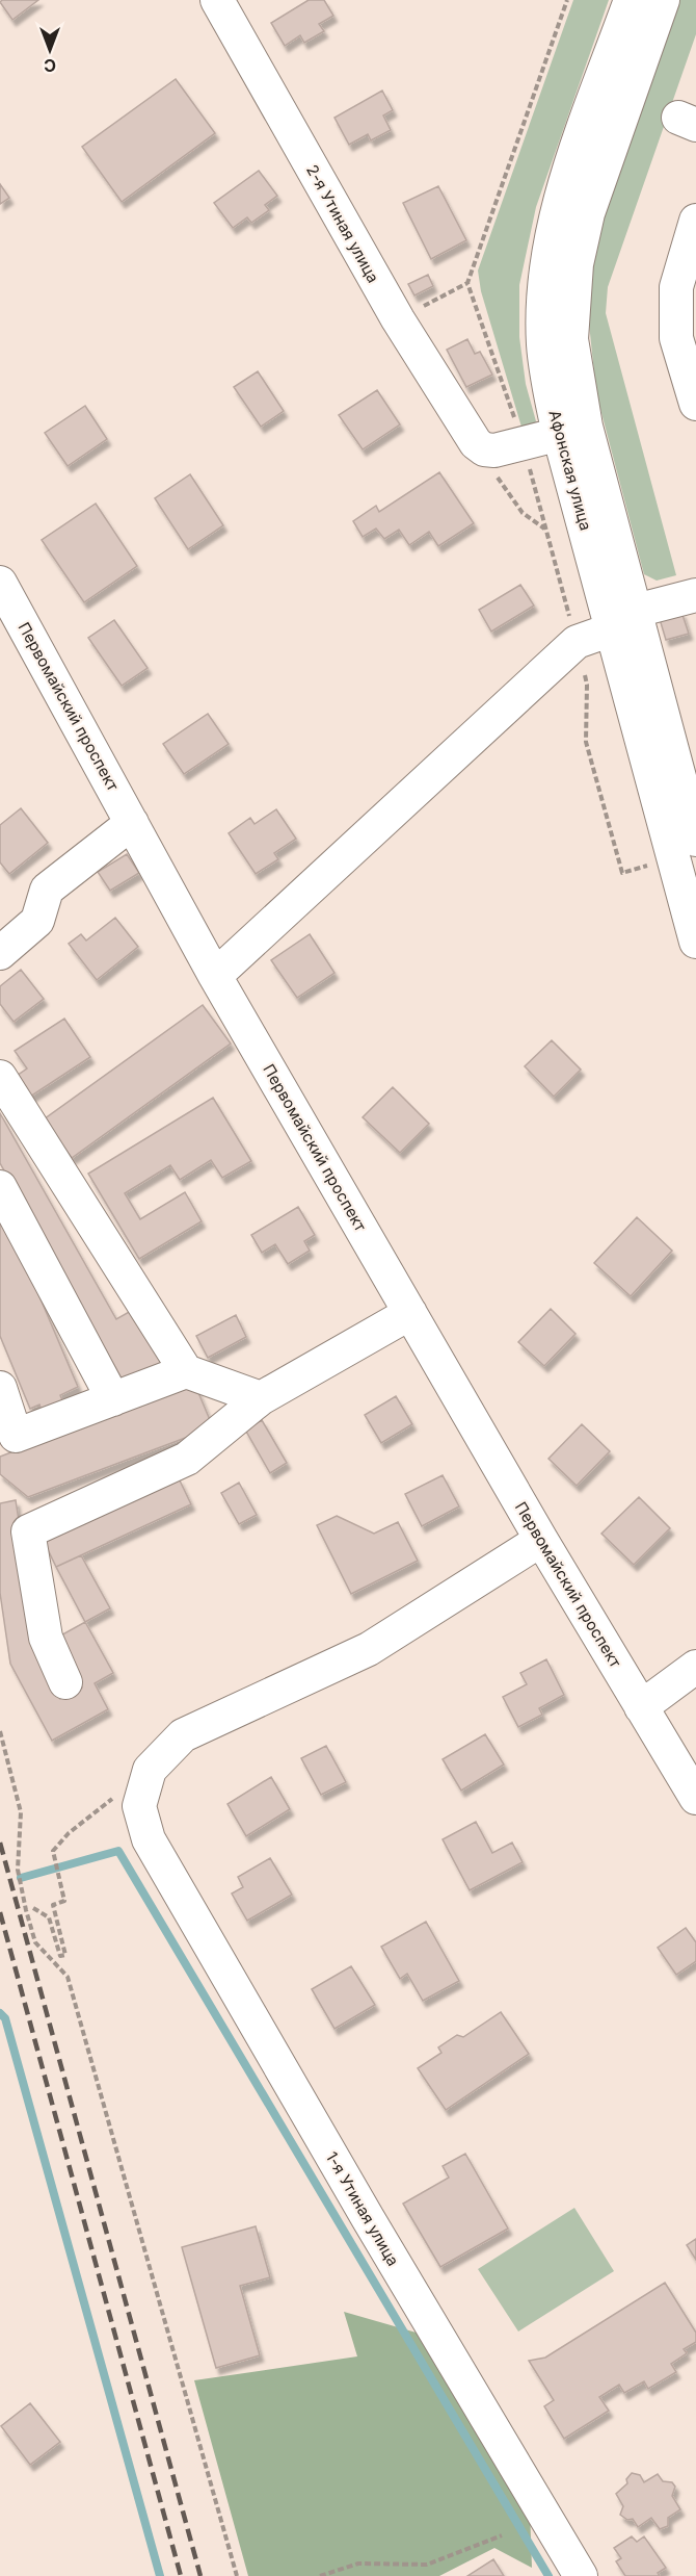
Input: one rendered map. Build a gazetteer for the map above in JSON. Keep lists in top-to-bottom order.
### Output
{
  "streets": {
    "street": [
      "2-я Утиная улица",
      "Афонская улица",
      "Первомайский проспект",
      "1-я Утиная улица"
    ]
  },
  "north": "bottom"
}
